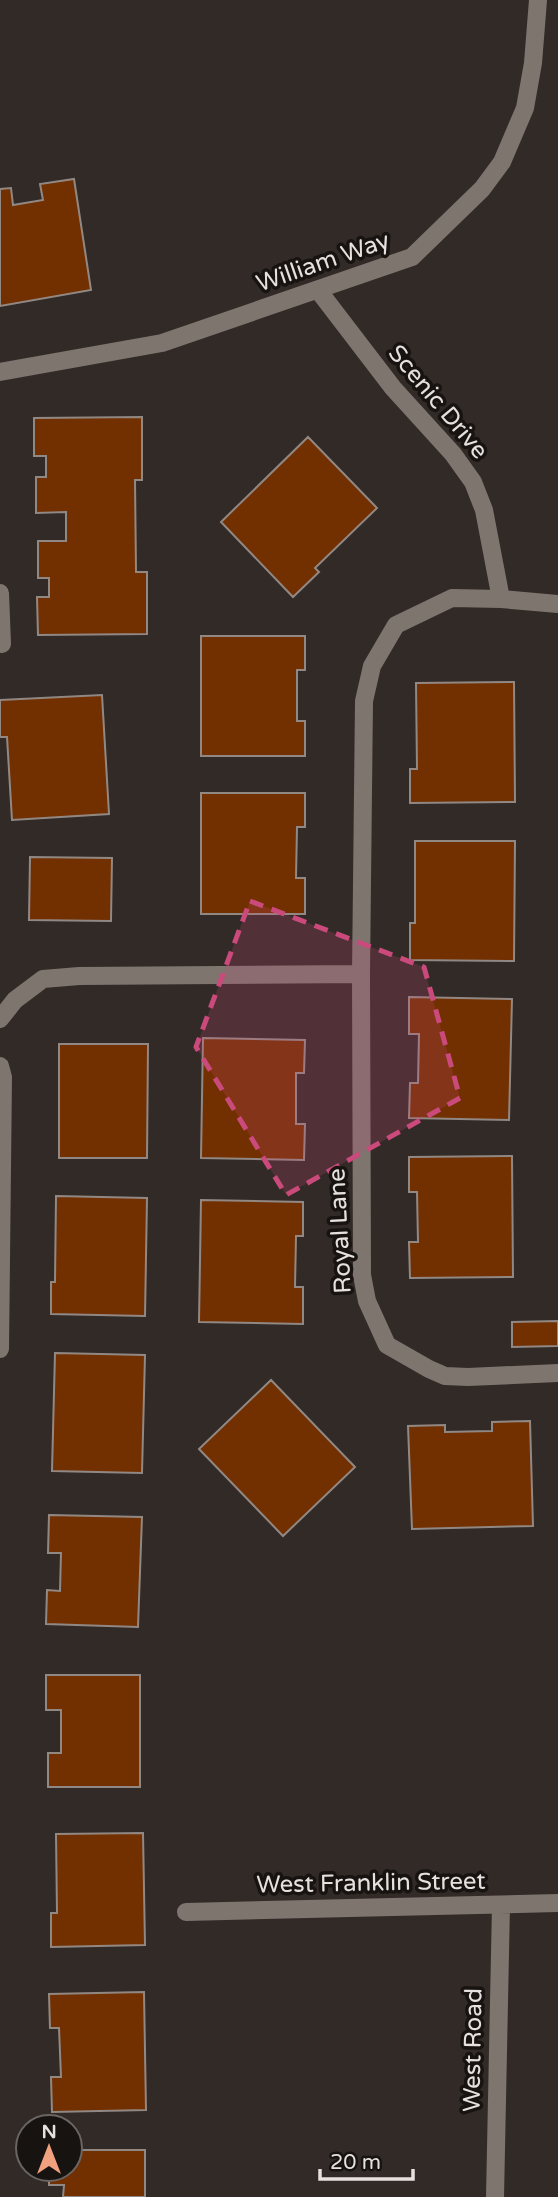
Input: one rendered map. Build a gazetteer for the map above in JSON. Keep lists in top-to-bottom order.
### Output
{
  "streets": {
    "street": [
      "William Way",
      "Scenic Drive",
      "Royal Lane",
      "West Franklin Street",
      "West Road"
    ]
  },
  "crossings": [
    ["William Way", "Scenic Drive"],
    ["Scenic Drive", "Royal Lane"],
    ["West Franklin Street", "West Road"]
  ],
  "scale_bar": "20 m",
  "north": "top"
}
